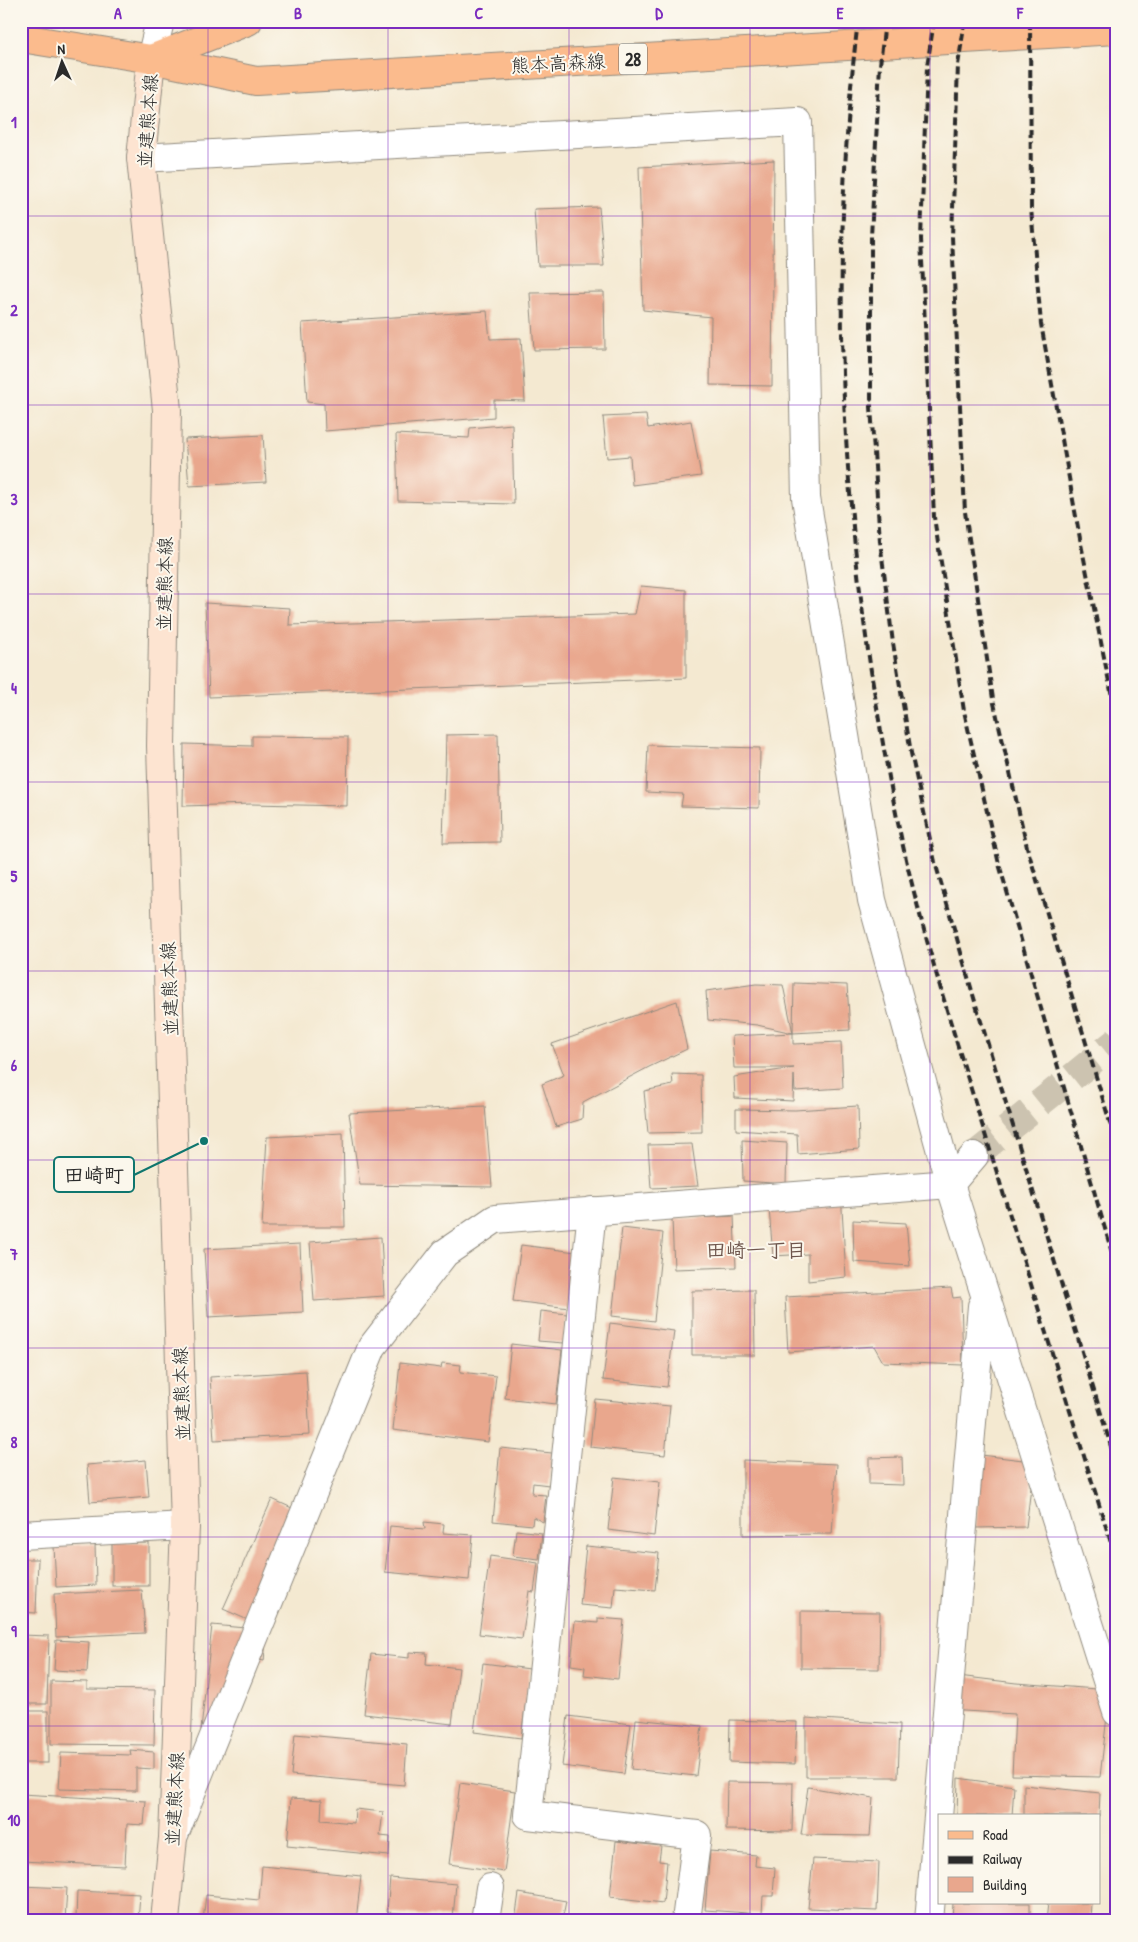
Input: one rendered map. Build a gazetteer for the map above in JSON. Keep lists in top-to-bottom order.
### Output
{
  "streets": {
    "main road": ["28", "熊本高森線", "並建熊本線"]
  },
  "crossings": [
    ["熊本高森線", "並建熊本線"]
  ],
  "districts": ["田崎一丁目"],
  "places": ["田崎町"],
  "legend": ["Road", "Railway", "Building"],
  "north": "top",
  "grid": {
    "columns": [
      "A",
      "B",
      "C",
      "D",
      "E",
      "F"
    ],
    "rows": [
      "1",
      "2",
      "3",
      "4",
      "5",
      "6",
      "7",
      "8",
      "9",
      "10"
    ]
  }
}
